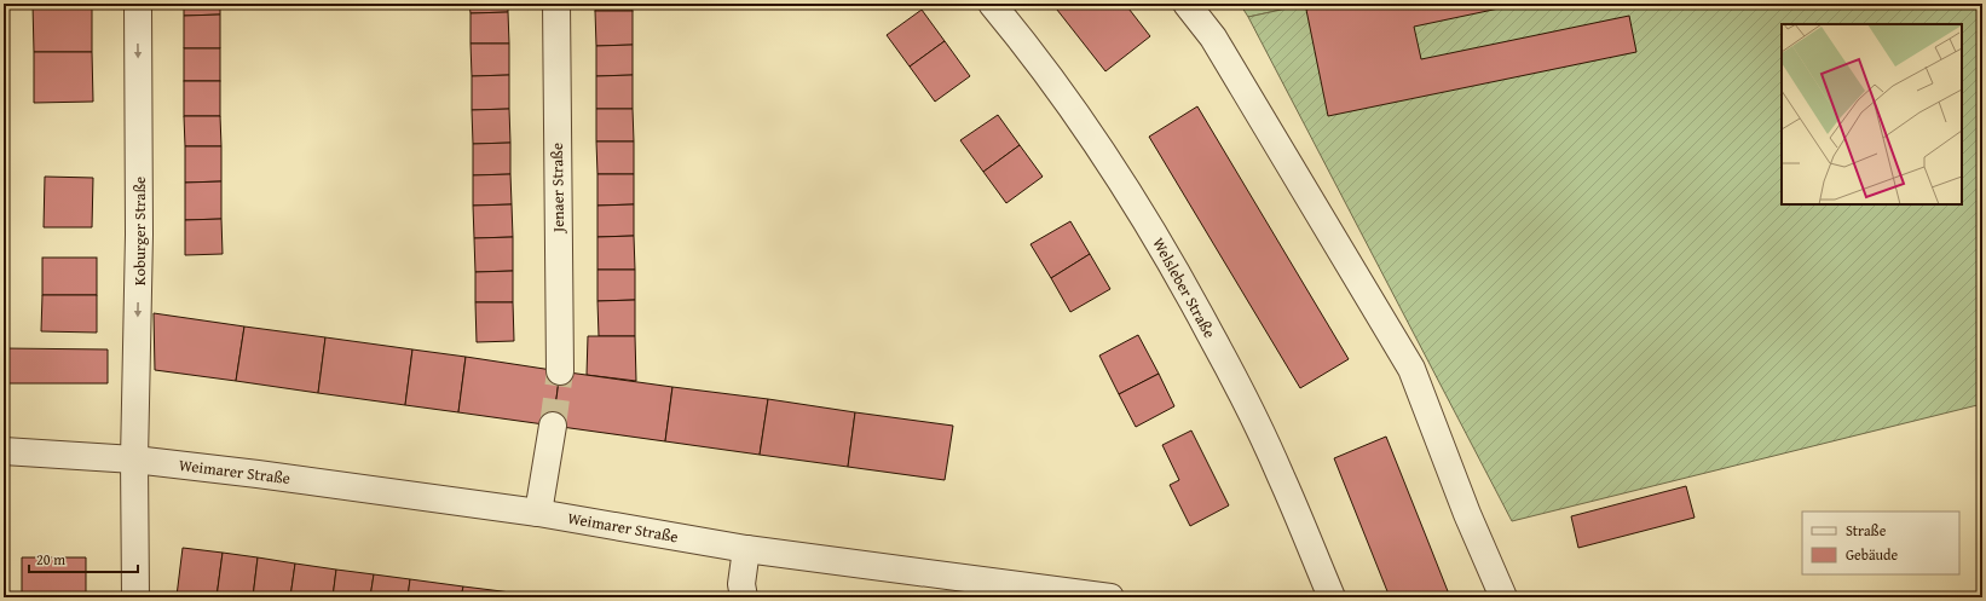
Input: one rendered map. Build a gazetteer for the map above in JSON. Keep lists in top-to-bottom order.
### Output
{
  "streets": {
    "street": [
      "Jenaer Straße",
      "Koburger Straße",
      "Welsleber Straße",
      "Weimarer Straße"
    ]
  },
  "crossings": [
    ["Koburger Straße", "Weimarer Straße"]
  ],
  "one_way": ["Koburger Straße"],
  "legend": ["Straße", "Gebäude"],
  "scale_bar": "20 m"
}
